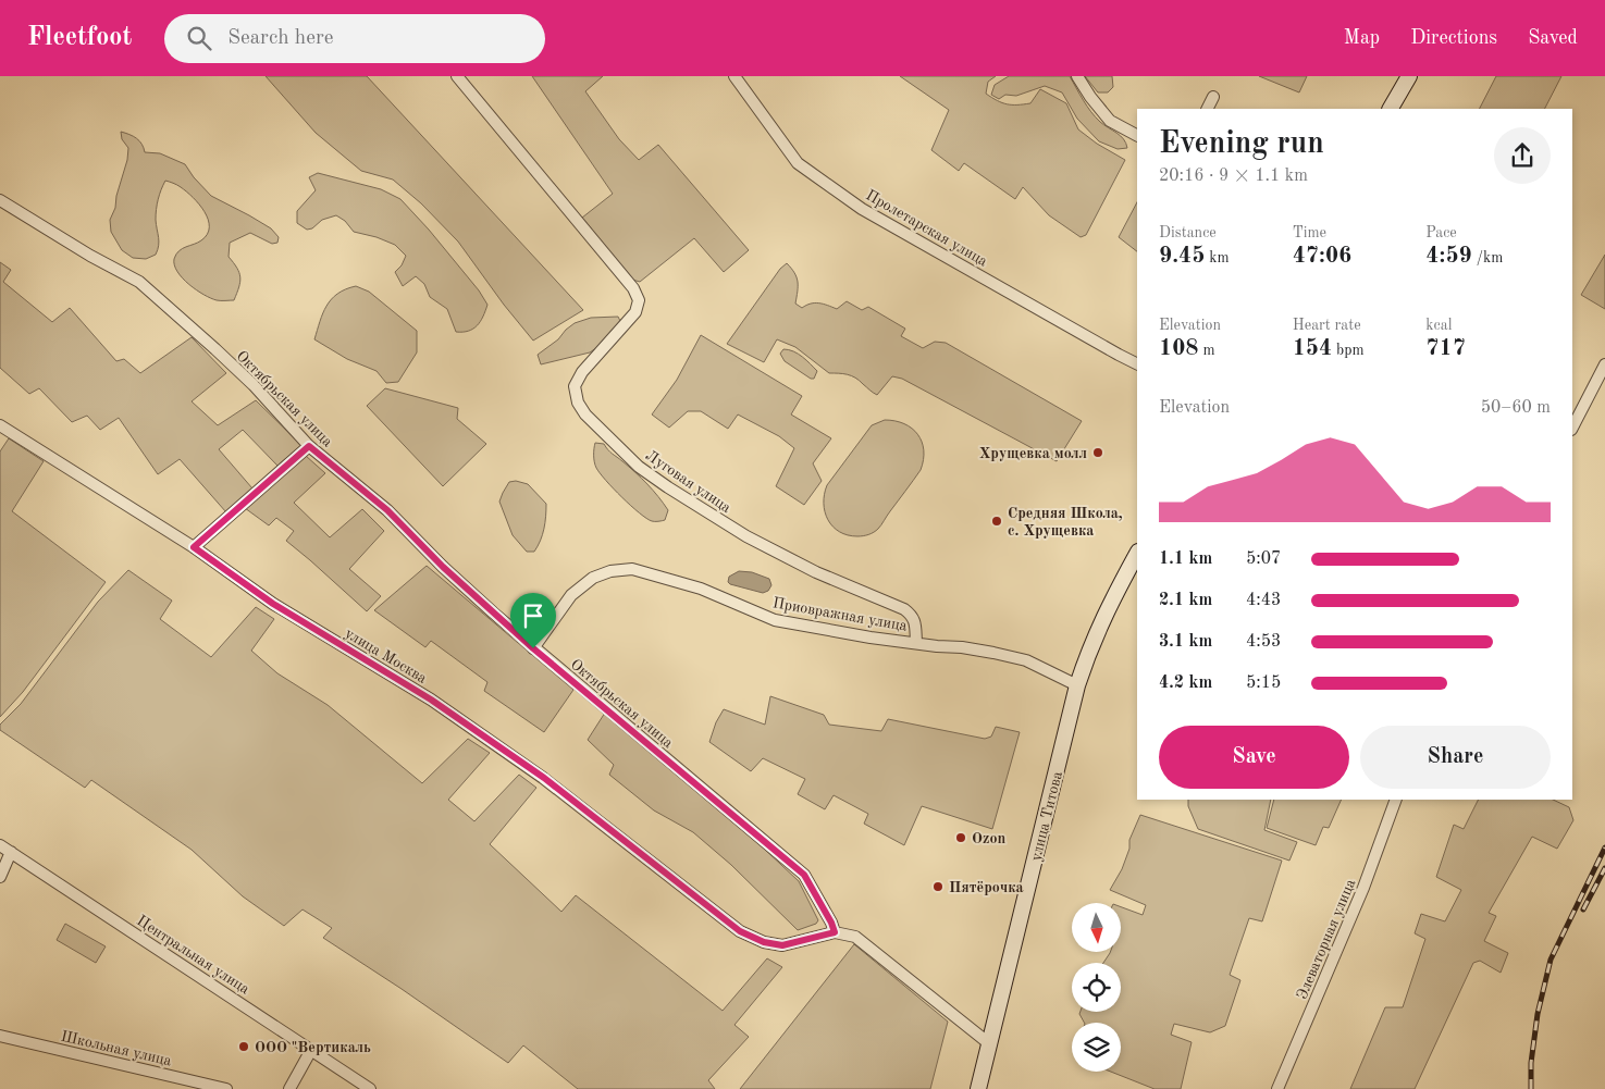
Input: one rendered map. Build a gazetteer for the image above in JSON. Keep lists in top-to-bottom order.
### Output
{
  "streets": {
    "main road": ["улица Титова"],
    "street": [
      "Пролетарская улица",
      "Октябрьская улица",
      "Луговая улица",
      "Приовражная улица",
      "улица Москва",
      "Элеваторная улица",
      "Центральная улица",
      "Школьная улица"
    ]
  },
  "crossings": [
    ["Октябрьская улица", "Приовражная улица"],
    ["Октябрьская улица", "улица Москва"],
    ["Луговая улица", "Приовражная улица"],
    ["Приовражная улица", "улица Титова"]
  ],
  "places": [
    "Хрущевка молл",
    "Средняя Школа, с. Хрущевка",
    "Ozon",
    "Пятёрочка",
    "ООО \"Вертикаль"
  ],
  "north": "bottom",
  "page": {
    "header": "Fleetfoot",
    "search": "Search here",
    "nav": ["Map", "Directions", "Saved"],
    "heading": ["Evening run", "20:16 · 9 × 1.1 km"],
    "stats": [
      ["Distance", "9.45 km"],
      ["Time", "47:06"],
      ["Pace", "4:59 /km"],
      ["Elevation", "108 m"],
      ["Heart rate", "154 bpm"],
      ["kcal", "717"]
    ],
    "chart": ["Elevation", "50–60 m"],
    "list": [
      {
        "name": "1.1 km",
        "note": "5:07"
      },
      {
        "name": "2.1 km",
        "note": "4:43"
      },
      {
        "name": "3.1 km",
        "note": "4:53"
      },
      {
        "name": "4.2 km",
        "note": "5:15"
      }
    ],
    "buttons": ["Save", "Share"]
  }
}
